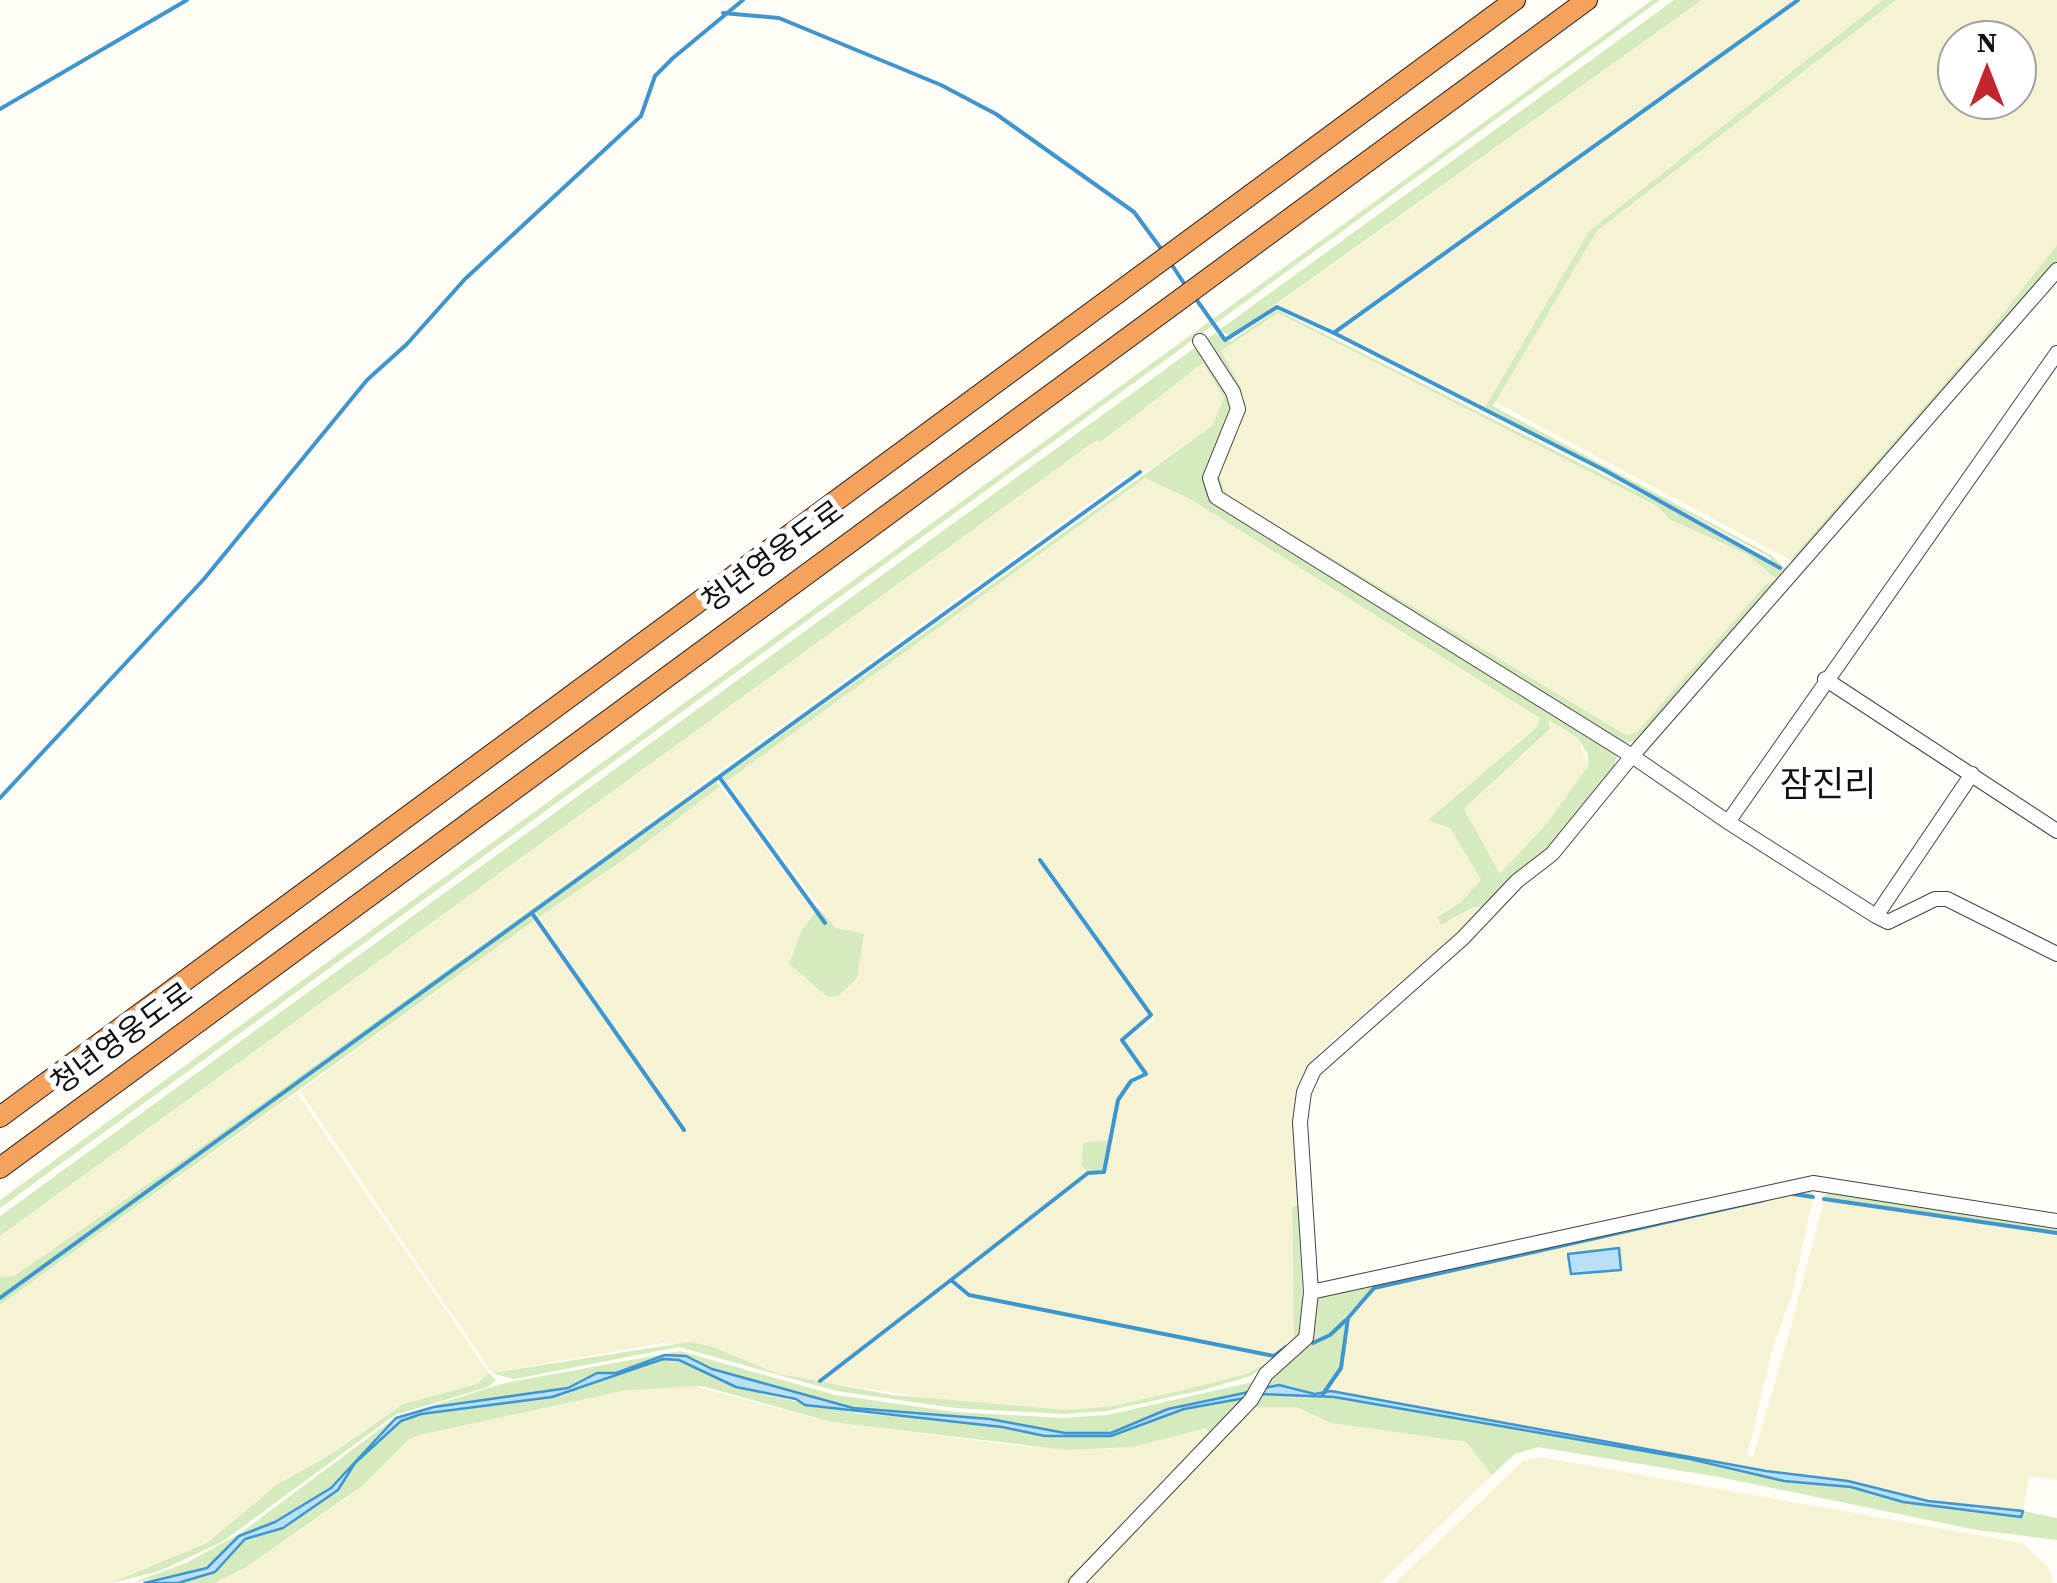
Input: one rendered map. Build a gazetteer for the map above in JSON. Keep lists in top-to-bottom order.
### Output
{
  "streets": {
    "highway": ["청년영웅도로"]
  },
  "districts": ["잠진리"],
  "north": "top"
}
